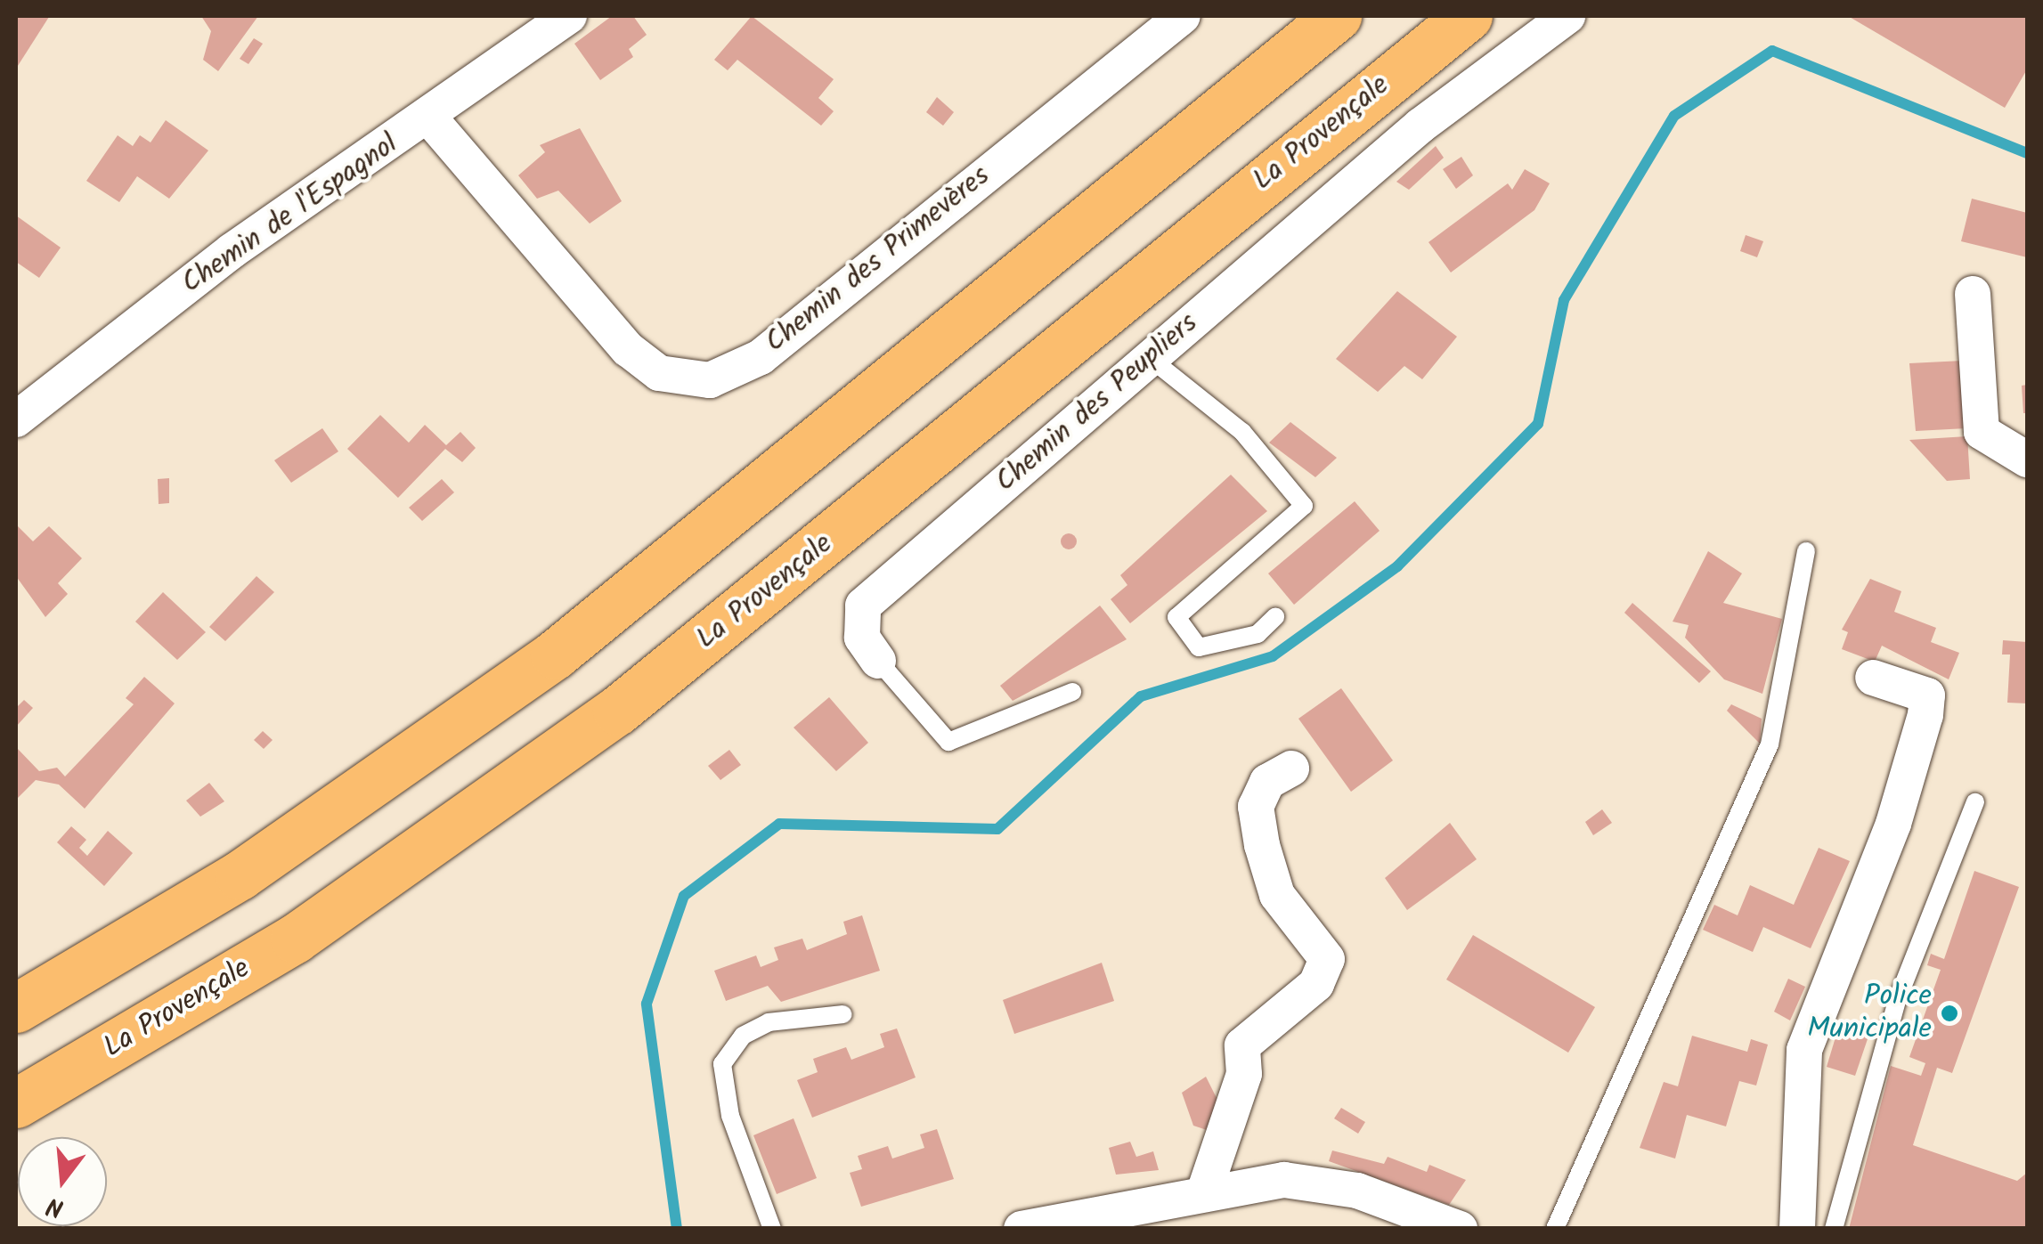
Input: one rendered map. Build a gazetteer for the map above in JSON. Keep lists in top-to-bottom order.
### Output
{
  "streets": {
    "highway": ["La Provençale"],
    "street": ["Chemin de l'Espagnol", "Chemin des Primevères", "Chemin des Peupliers"]
  },
  "crossings": [
    ["Chemin de l'Espagnol", "Chemin des Primevères"]
  ],
  "places": ["Police Municipale"],
  "north": "bottom"
}
